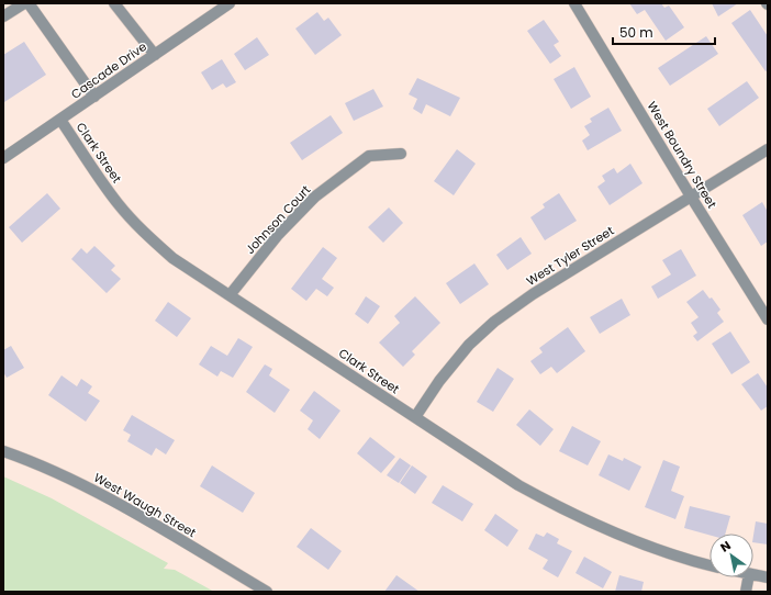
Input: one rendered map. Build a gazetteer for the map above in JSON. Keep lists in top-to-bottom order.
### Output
{
  "streets": {
    "street": [
      "Cascade Drive",
      "Clark Street",
      "West Boundry Street",
      "Johnson Court",
      "West Tyler Street",
      "West Waugh Street"
    ]
  },
  "crossings": [
    ["Cascade Drive", "Clark Street"],
    ["Clark Street", "Johnson Court"],
    ["Clark Street", "West Tyler Street"],
    ["West Boundry Street", "West Tyler Street"]
  ],
  "scale_bar": "50 m",
  "north": "top left"
}
